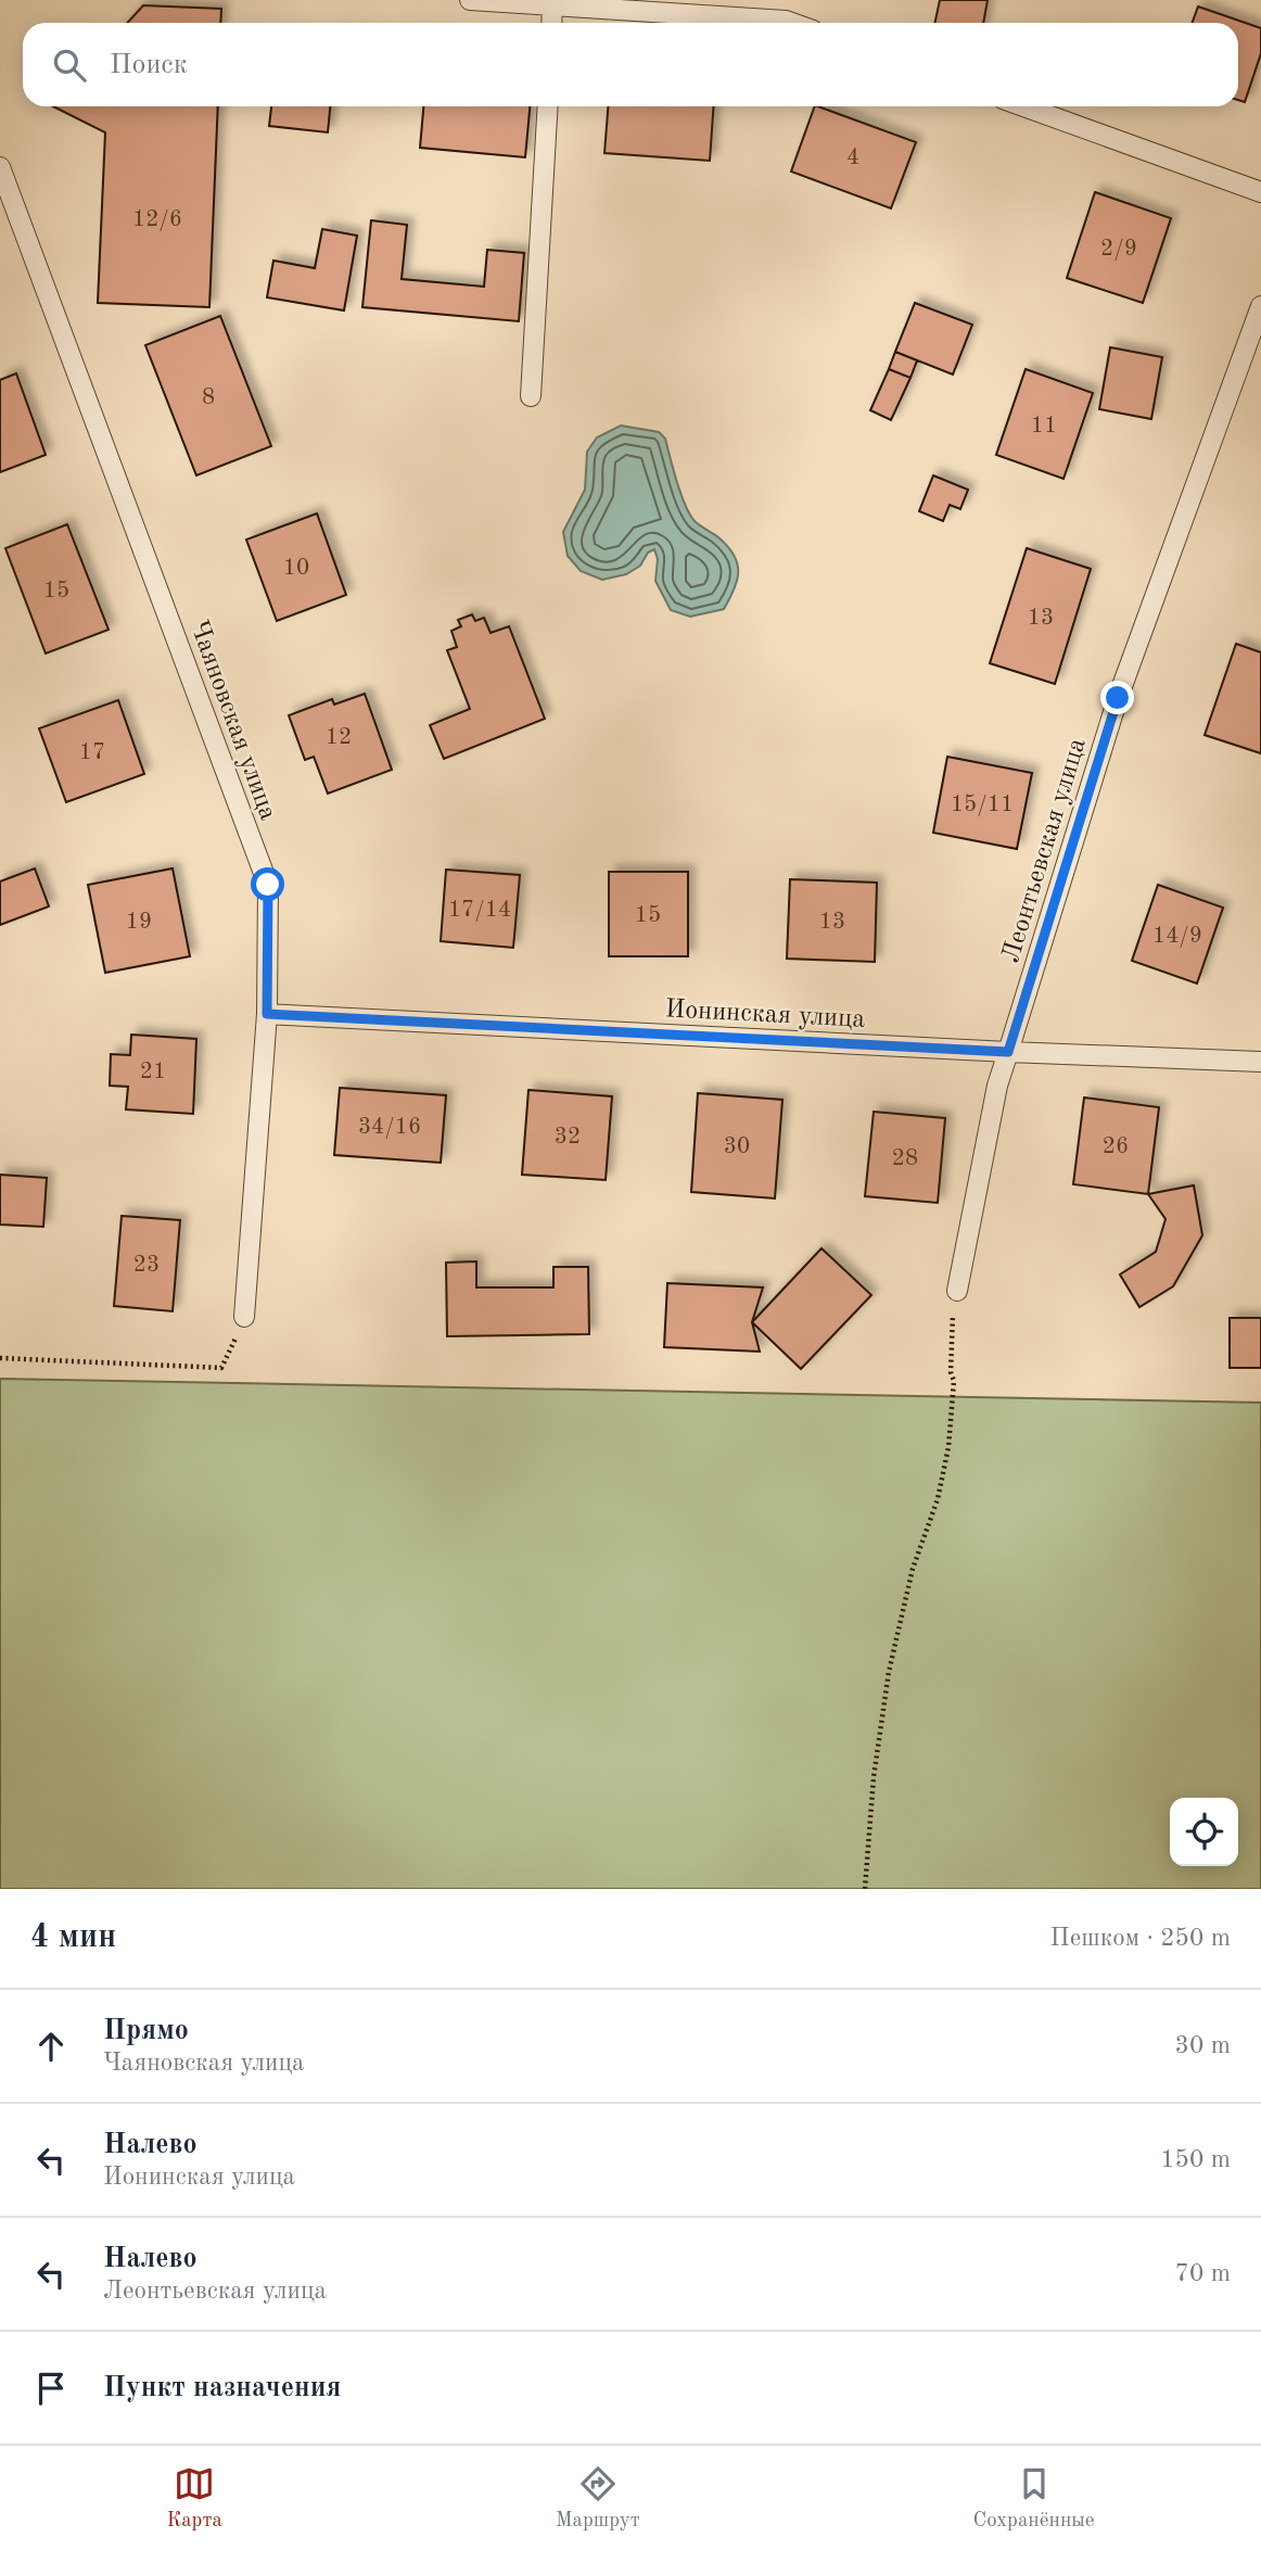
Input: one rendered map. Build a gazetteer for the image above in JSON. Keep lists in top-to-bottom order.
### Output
{
  "streets": {
    "lane": ["Чаяновская улица", "Леонтьевская улица", "Ионинская улица"]
  },
  "crossings": [
    ["Чаяновская улица", "Ионинская улица"],
    ["Леонтьевская улица", "Ионинская улица"]
  ],
  "house_numbers": [
    "4",
    "12/6",
    "2/9",
    "8",
    "11",
    "10",
    "15",
    "13",
    "12",
    "17",
    "15/11",
    "17/14",
    "15",
    "19",
    "13",
    "14/9",
    "21",
    "34/16",
    "32",
    "30",
    "26",
    "28",
    "23"
  ],
  "page": {
    "search": "Поиск",
    "heading": ["4 мин", "Пешком · 250 m"],
    "list": [
      ["Прямо", "Чаяновская улица", "30 m"],
      ["Налево", "Ионинская улица", "150 m"],
      ["Налево", "Леонтьевская улица", "70 m"],
      "Пункт назначения"
    ],
    "nav": ["Карта", "Маршрут", "Сохранённые"]
  }
}
